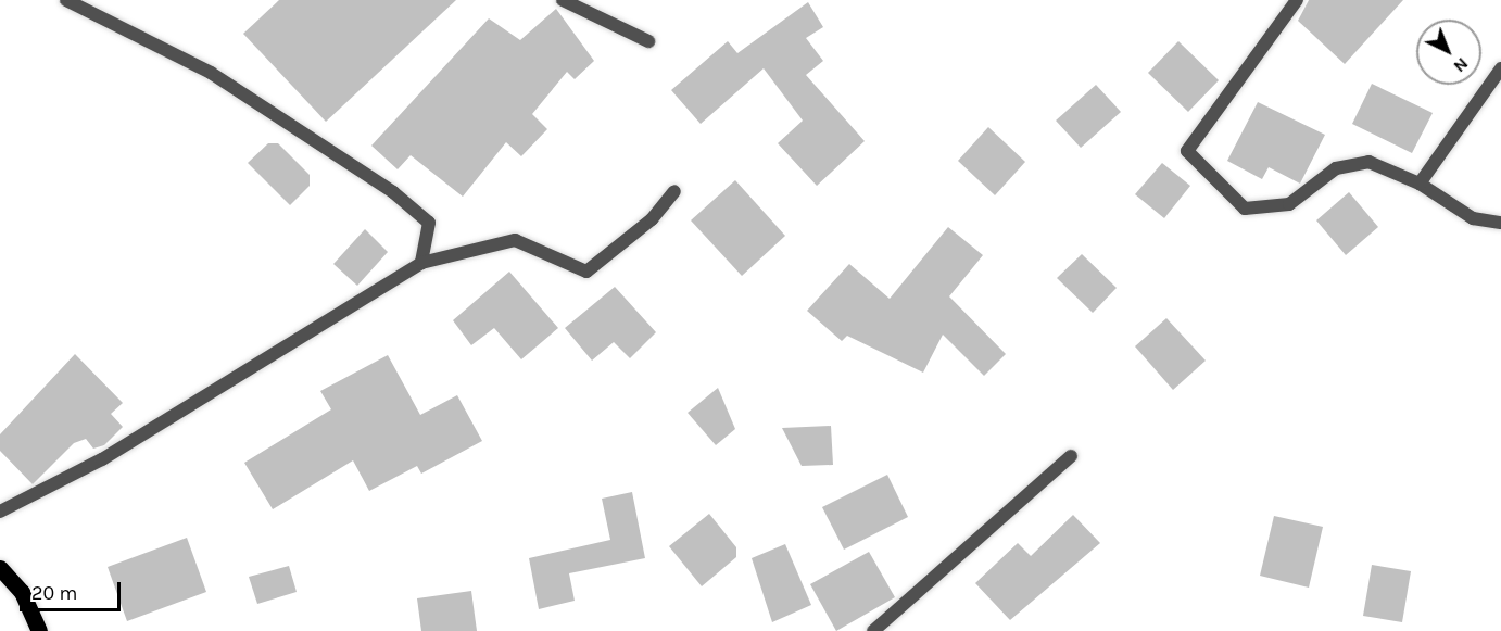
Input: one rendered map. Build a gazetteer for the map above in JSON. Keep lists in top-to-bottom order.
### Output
{
  "scale_bar": "20 m",
  "north": "bottom right"
}
